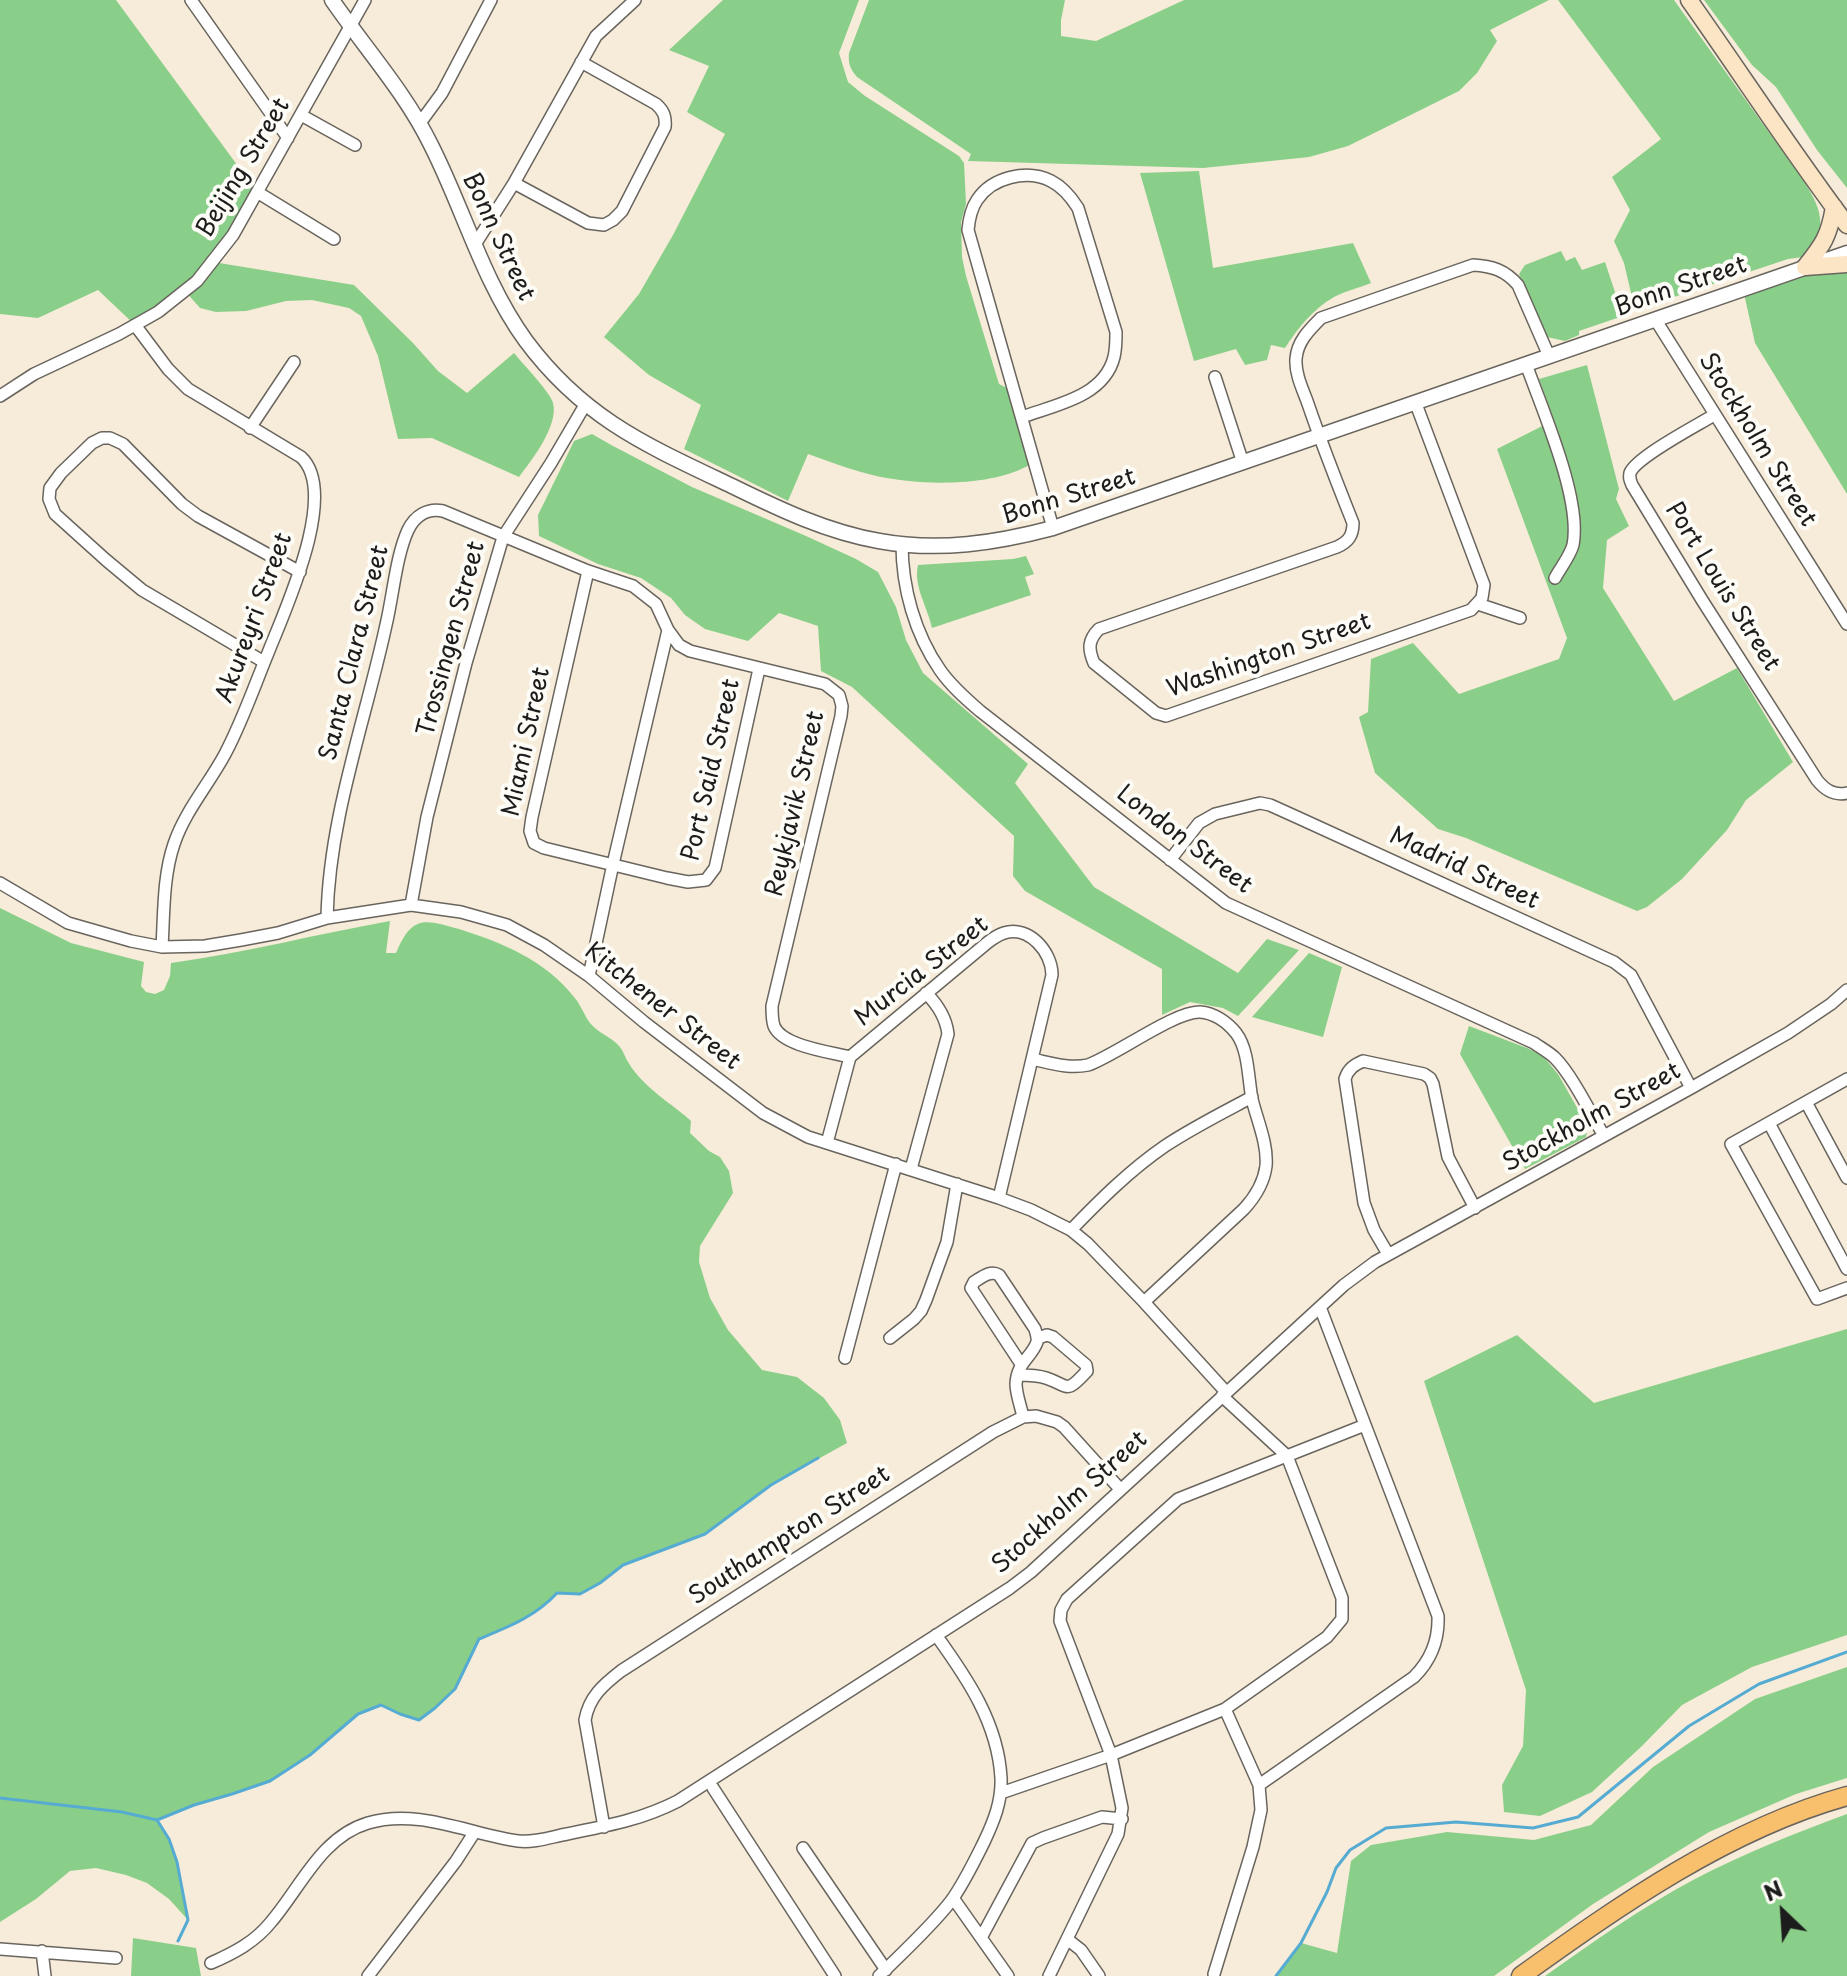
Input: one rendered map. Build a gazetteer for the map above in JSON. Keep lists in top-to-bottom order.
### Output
{
  "streets": {
    "street": [
      "Beijing Street",
      "Bonn Street",
      "Stockholm Street",
      "Port Louis Street",
      "Akureyri Street",
      "Trossingen Street",
      "Santa Clara Street",
      "Washington Street",
      "Miami Street",
      "Port Said Street",
      "Reykjavik Street",
      "London Street",
      "Madrid Street",
      "Murcia Street",
      "Kitchener Street",
      "Southampton Street"
    ]
  },
  "crossings": [
    ["Beijing Street", "Bonn Street"],
    ["Beijing Street", "Akureyri Street"],
    ["Bonn Street", "Stockholm Street"],
    ["Bonn Street", "Trossingen Street"],
    ["Bonn Street", "Washington Street"],
    ["Bonn Street", "London Street"],
    ["Stockholm Street", "Port Louis Street"],
    ["Stockholm Street", "London Street"],
    ["Stockholm Street", "Madrid Street"],
    ["Stockholm Street", "Kitchener Street"],
    ["Stockholm Street", "Southampton Street"],
    ["Akureyri Street", "Kitchener Street"],
    ["Trossingen Street", "Santa Clara Street"],
    ["Trossingen Street", "Kitchener Street"],
    ["Santa Clara Street", "Miami Street"],
    ["Santa Clara Street", "Reykjavik Street"],
    ["Santa Clara Street", "Kitchener Street"],
    ["Miami Street", "Port Said Street"],
    ["Port Said Street", "Reykjavik Street"],
    ["Reykjavik Street", "Murcia Street"],
    ["London Street", "Madrid Street"],
    ["Murcia Street", "Kitchener Street"]
  ],
  "north": "top left"
}
